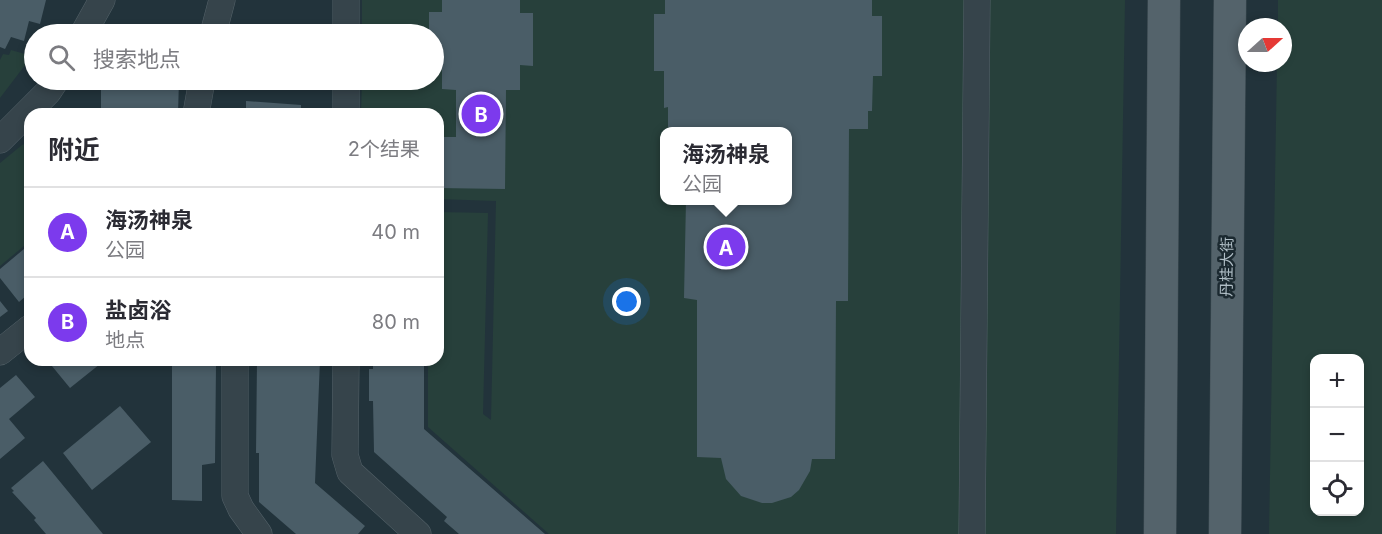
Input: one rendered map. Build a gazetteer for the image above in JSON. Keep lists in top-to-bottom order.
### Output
{
  "streets": {
    "main road": ["丹桂大街"]
  },
  "north": "right",
  "page": {
    "search": "搜索地点",
    "pins": ["B", "A"],
    "heading": ["附近", "2个结果"],
    "popup": ["海汤神泉", "公园"],
    "list": [
      {
        "mark": "A",
        "name": "海汤神泉",
        "note": "公园",
        "value": "40 m"
      },
      {
        "mark": "B",
        "name": "盐卤浴",
        "note": "地点",
        "value": "80 m"
      }
    ],
    "map_buttons": ["+", "−"]
  }
}
